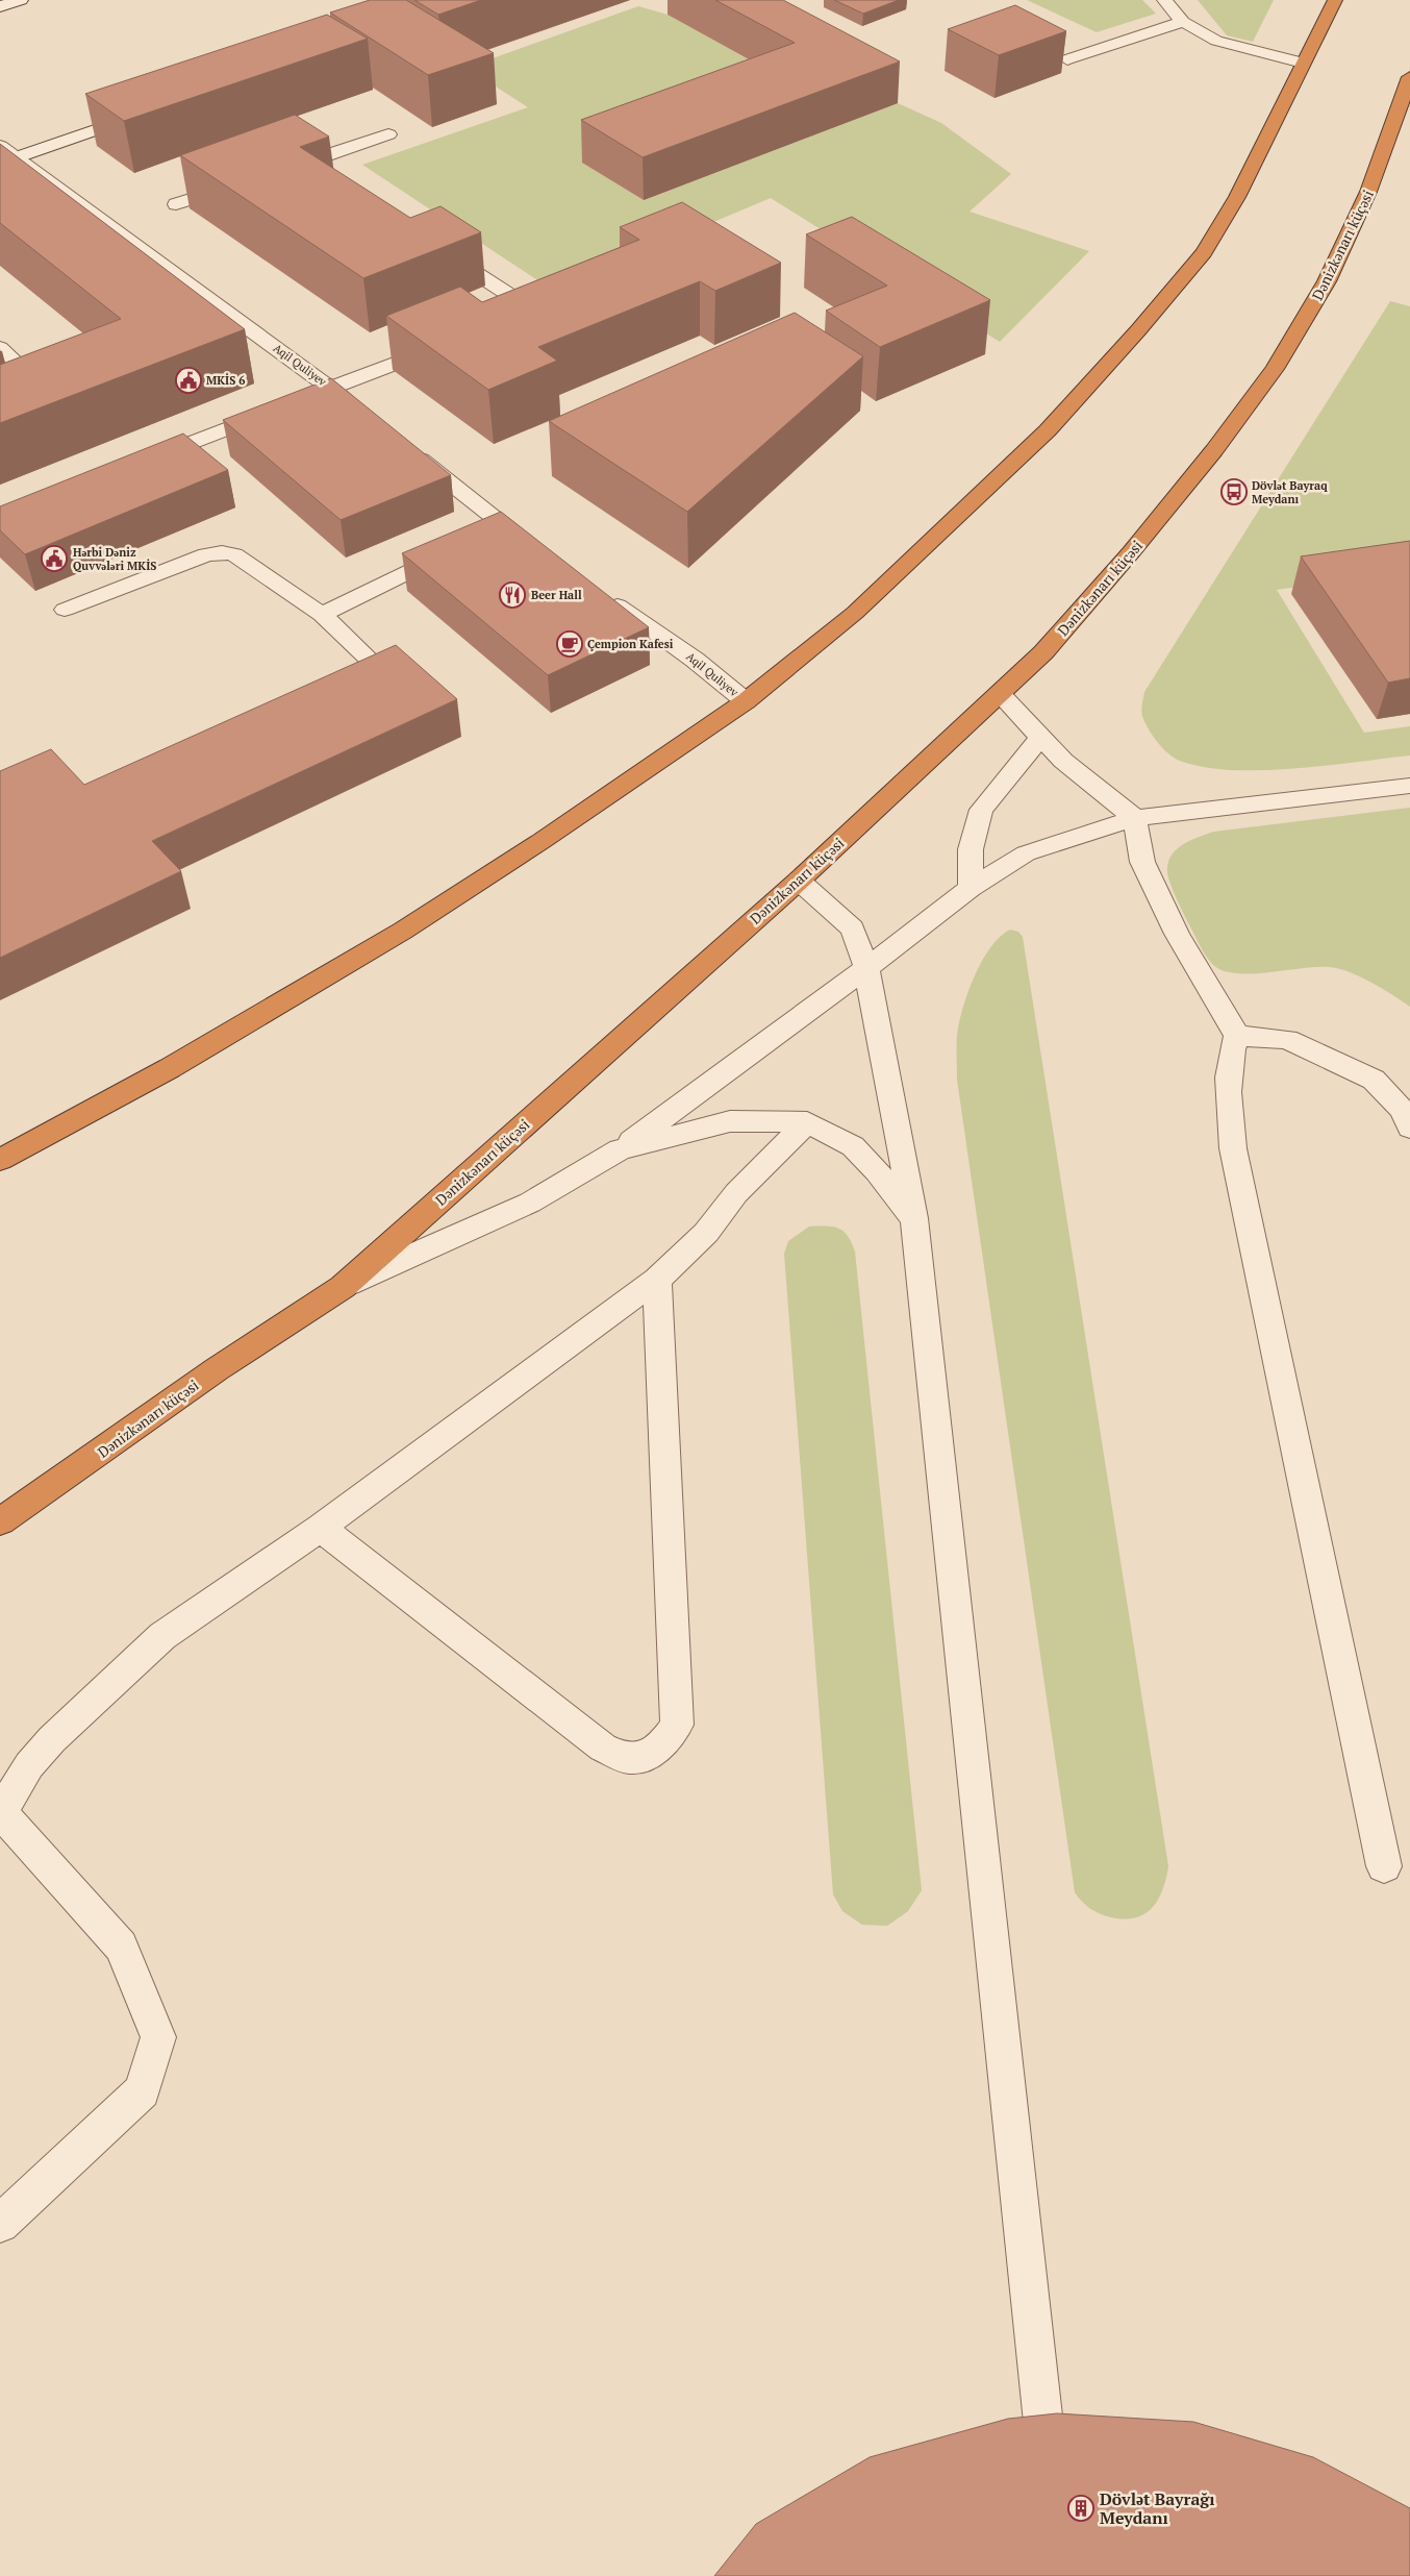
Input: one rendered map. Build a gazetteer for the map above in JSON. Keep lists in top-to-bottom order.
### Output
{
  "streets": {
    "highway": ["Dənizkənarı küçəsi"],
    "street": ["Aqil Quliyev"]
  },
  "places": {
    "public building": ["MKİS 6", "Hərbi Dəniz Quvvələri MKİS"],
    "bus stop": ["Dövlət Bayraq Meydanı"],
    "restaurant": ["Beer Hall"],
    "cafe": ["Çempion Kafesi"],
    "building": ["Dövlət Bayrağı Meydanı"]
  }
}
